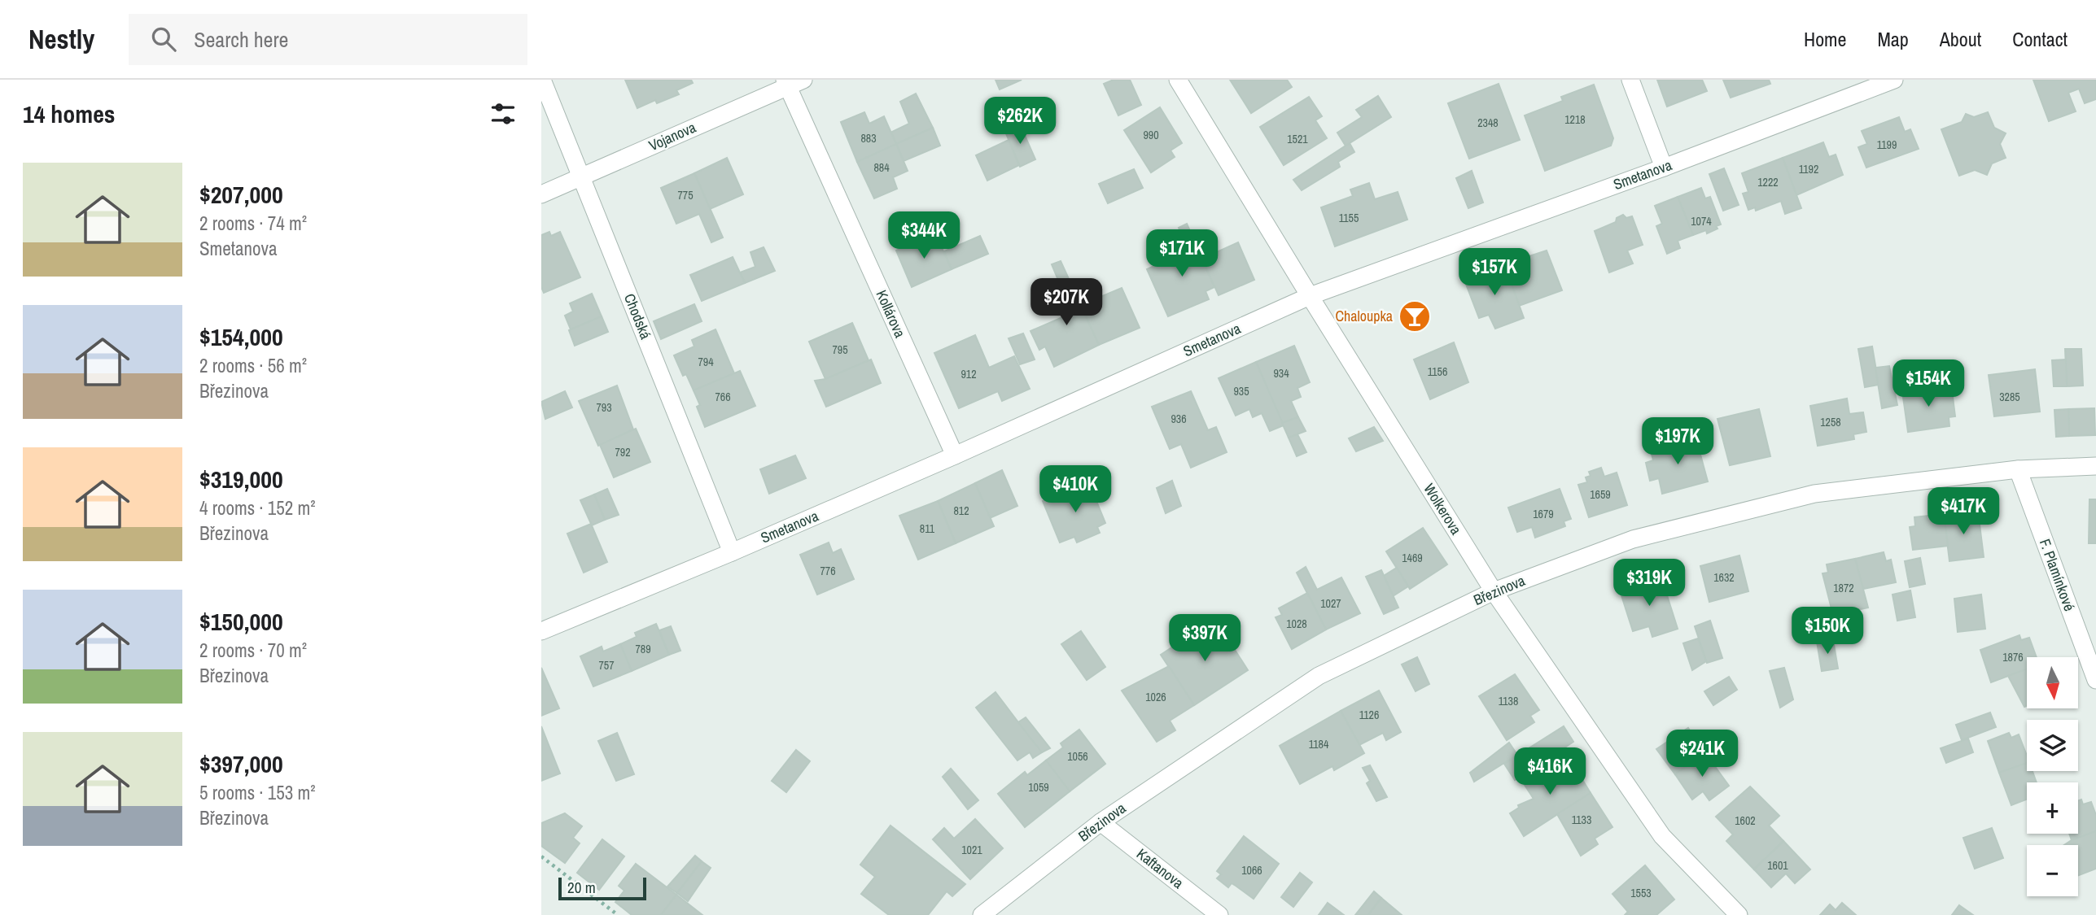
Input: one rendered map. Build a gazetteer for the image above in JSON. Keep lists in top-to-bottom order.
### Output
{
  "streets": {
    "street": [
      "Vojanova",
      "Smetanova",
      "Kollárova",
      "Chodská",
      "Wolkerova",
      "F. Plamínkové",
      "Březinova",
      "Kaftanova"
    ]
  },
  "crossings": [
    ["Vojanova", "Kollárova"],
    ["Vojanova", "Chodská"],
    ["Smetanova", "Kollárova"],
    ["Smetanova", "Chodská"],
    ["Smetanova", "Wolkerova"],
    ["Wolkerova", "Březinova"],
    ["F. Plamínkové", "Březinova"],
    ["Březinova", "Kaftanova"]
  ],
  "places": {
    "bar": ["Chaloupka"]
  },
  "house_numbers": [
    "1218",
    "2348",
    "990",
    "883",
    "1521",
    "1199",
    "884",
    "1192",
    "1222",
    "775",
    "1155",
    "1074",
    "795",
    "794",
    "1156",
    "934",
    "912",
    "935",
    "766",
    "3285",
    "793",
    "936",
    "1258",
    "792",
    "1659",
    "812",
    "1679",
    "811",
    "1469",
    "776",
    "1632",
    "1872",
    "1027",
    "1028",
    "789",
    "1876",
    "757",
    "1026",
    "1138",
    "1126",
    "1184",
    "1056",
    "1059",
    "1133",
    "1602",
    "1021",
    "1601",
    "1066",
    "1553"
  ],
  "scale_bar": "20 m",
  "north": "bottom",
  "page": {
    "header": "Nestly",
    "search": "Search here",
    "nav": [
      "Home",
      "Map",
      "About",
      "Contact"
    ],
    "heading": "14 homes",
    "price": [
      "$262K",
      "$344K",
      "$171K",
      "$157K",
      "$207K",
      "$154K",
      "$197K",
      "$410K",
      "$417K",
      "$319K",
      "$150K",
      "$397K",
      "$241K",
      "$416K"
    ],
    "list": [
      {
        "name": "$207,000",
        "note": "2 rooms · 74 m² · Smetanova"
      },
      {
        "name": "$154,000",
        "note": "2 rooms · 56 m² · Březinova"
      },
      {
        "name": "$319,000",
        "note": "4 rooms · 152 m² · Březinova"
      },
      {
        "name": "$150,000",
        "note": "2 rooms · 70 m² · Březinova"
      },
      {
        "name": "$397,000",
        "note": "5 rooms · 153 m² · Březinova"
      }
    ],
    "map_buttons": ["+", "−"],
    "scale": "20 m"
  }
}
